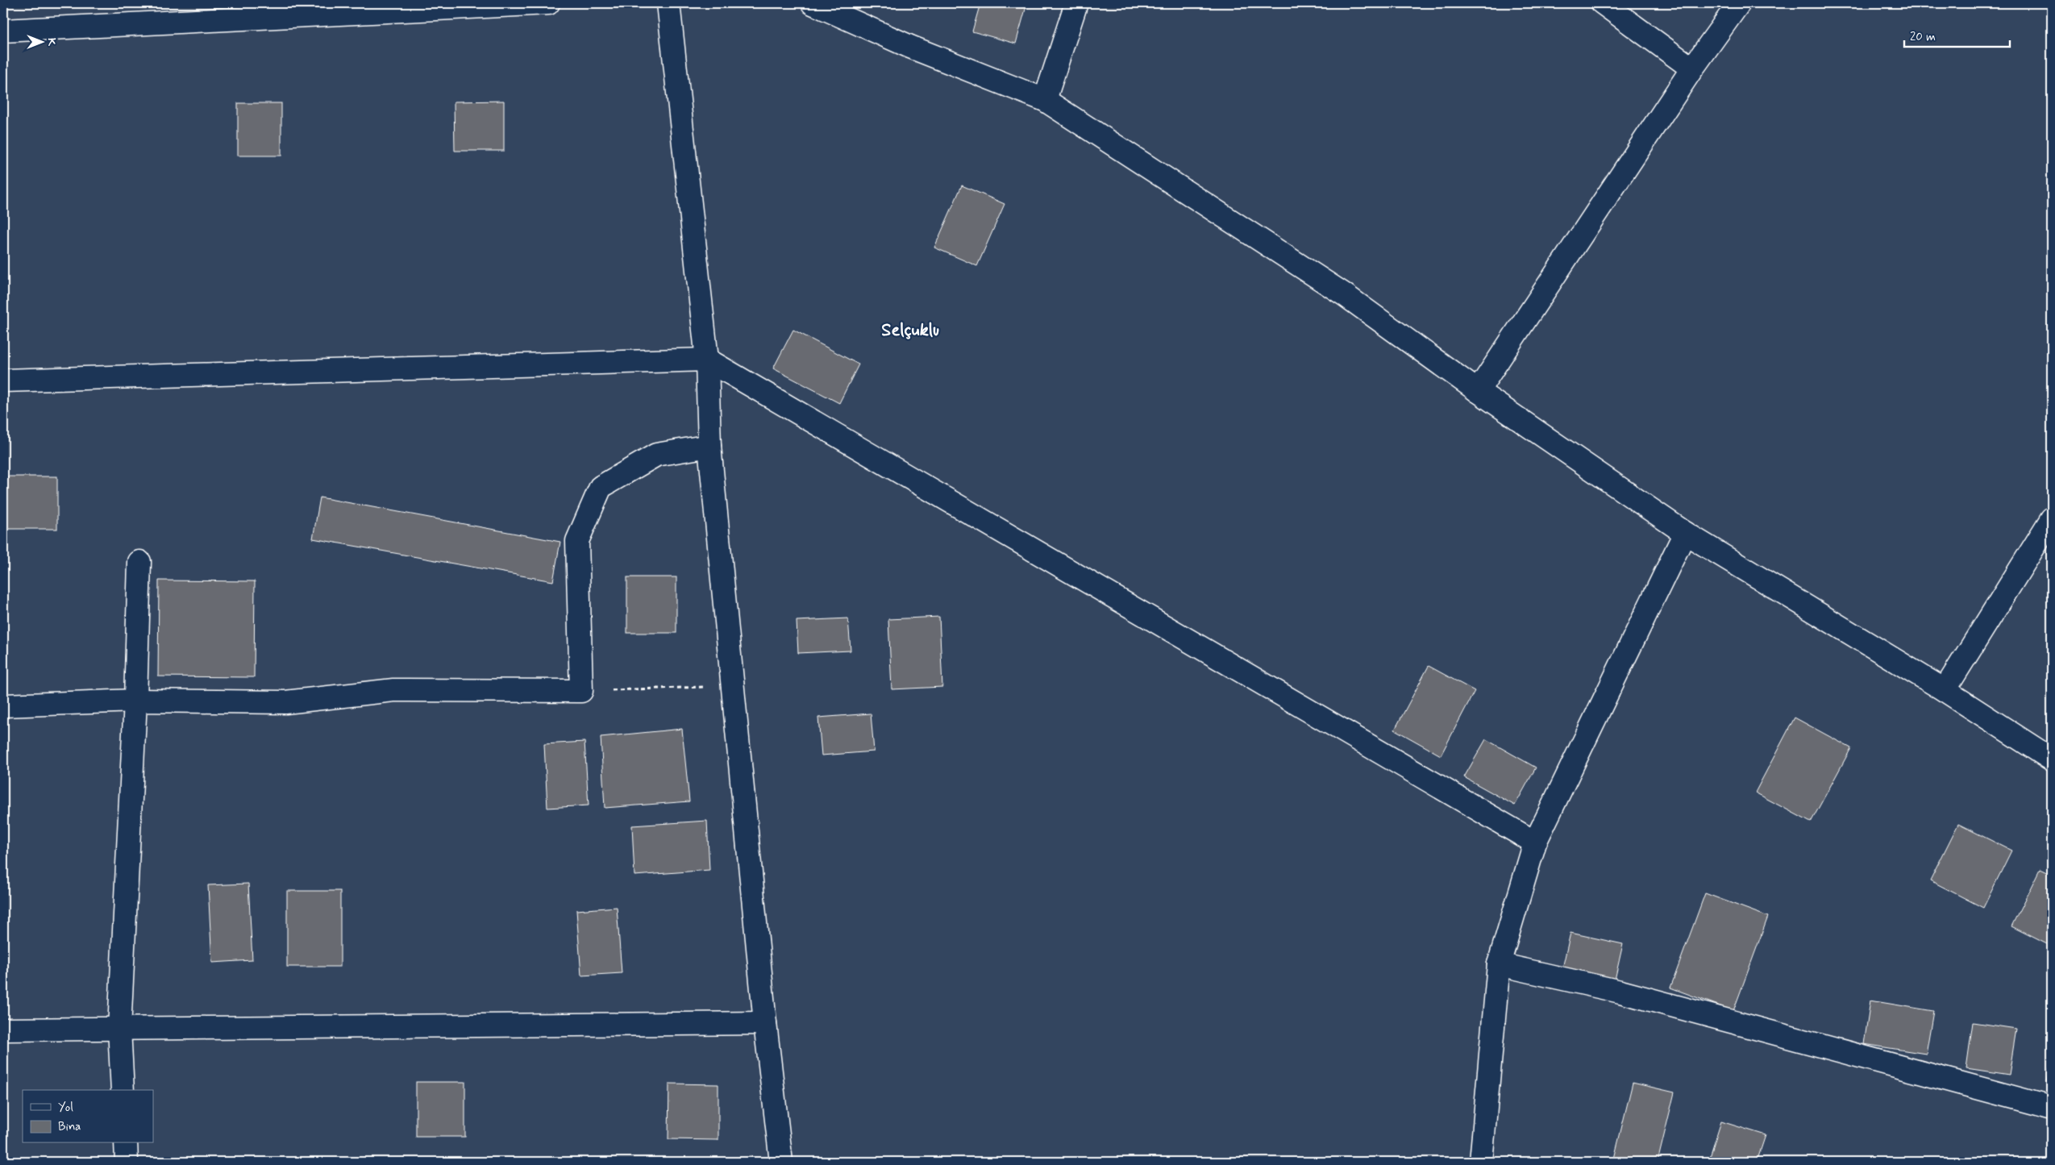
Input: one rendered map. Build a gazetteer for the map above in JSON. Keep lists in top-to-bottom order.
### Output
{
  "districts": ["Selçuklu"],
  "legend": ["Yol", "Bina"],
  "scale_bar": "20 m",
  "north": "right"
}
